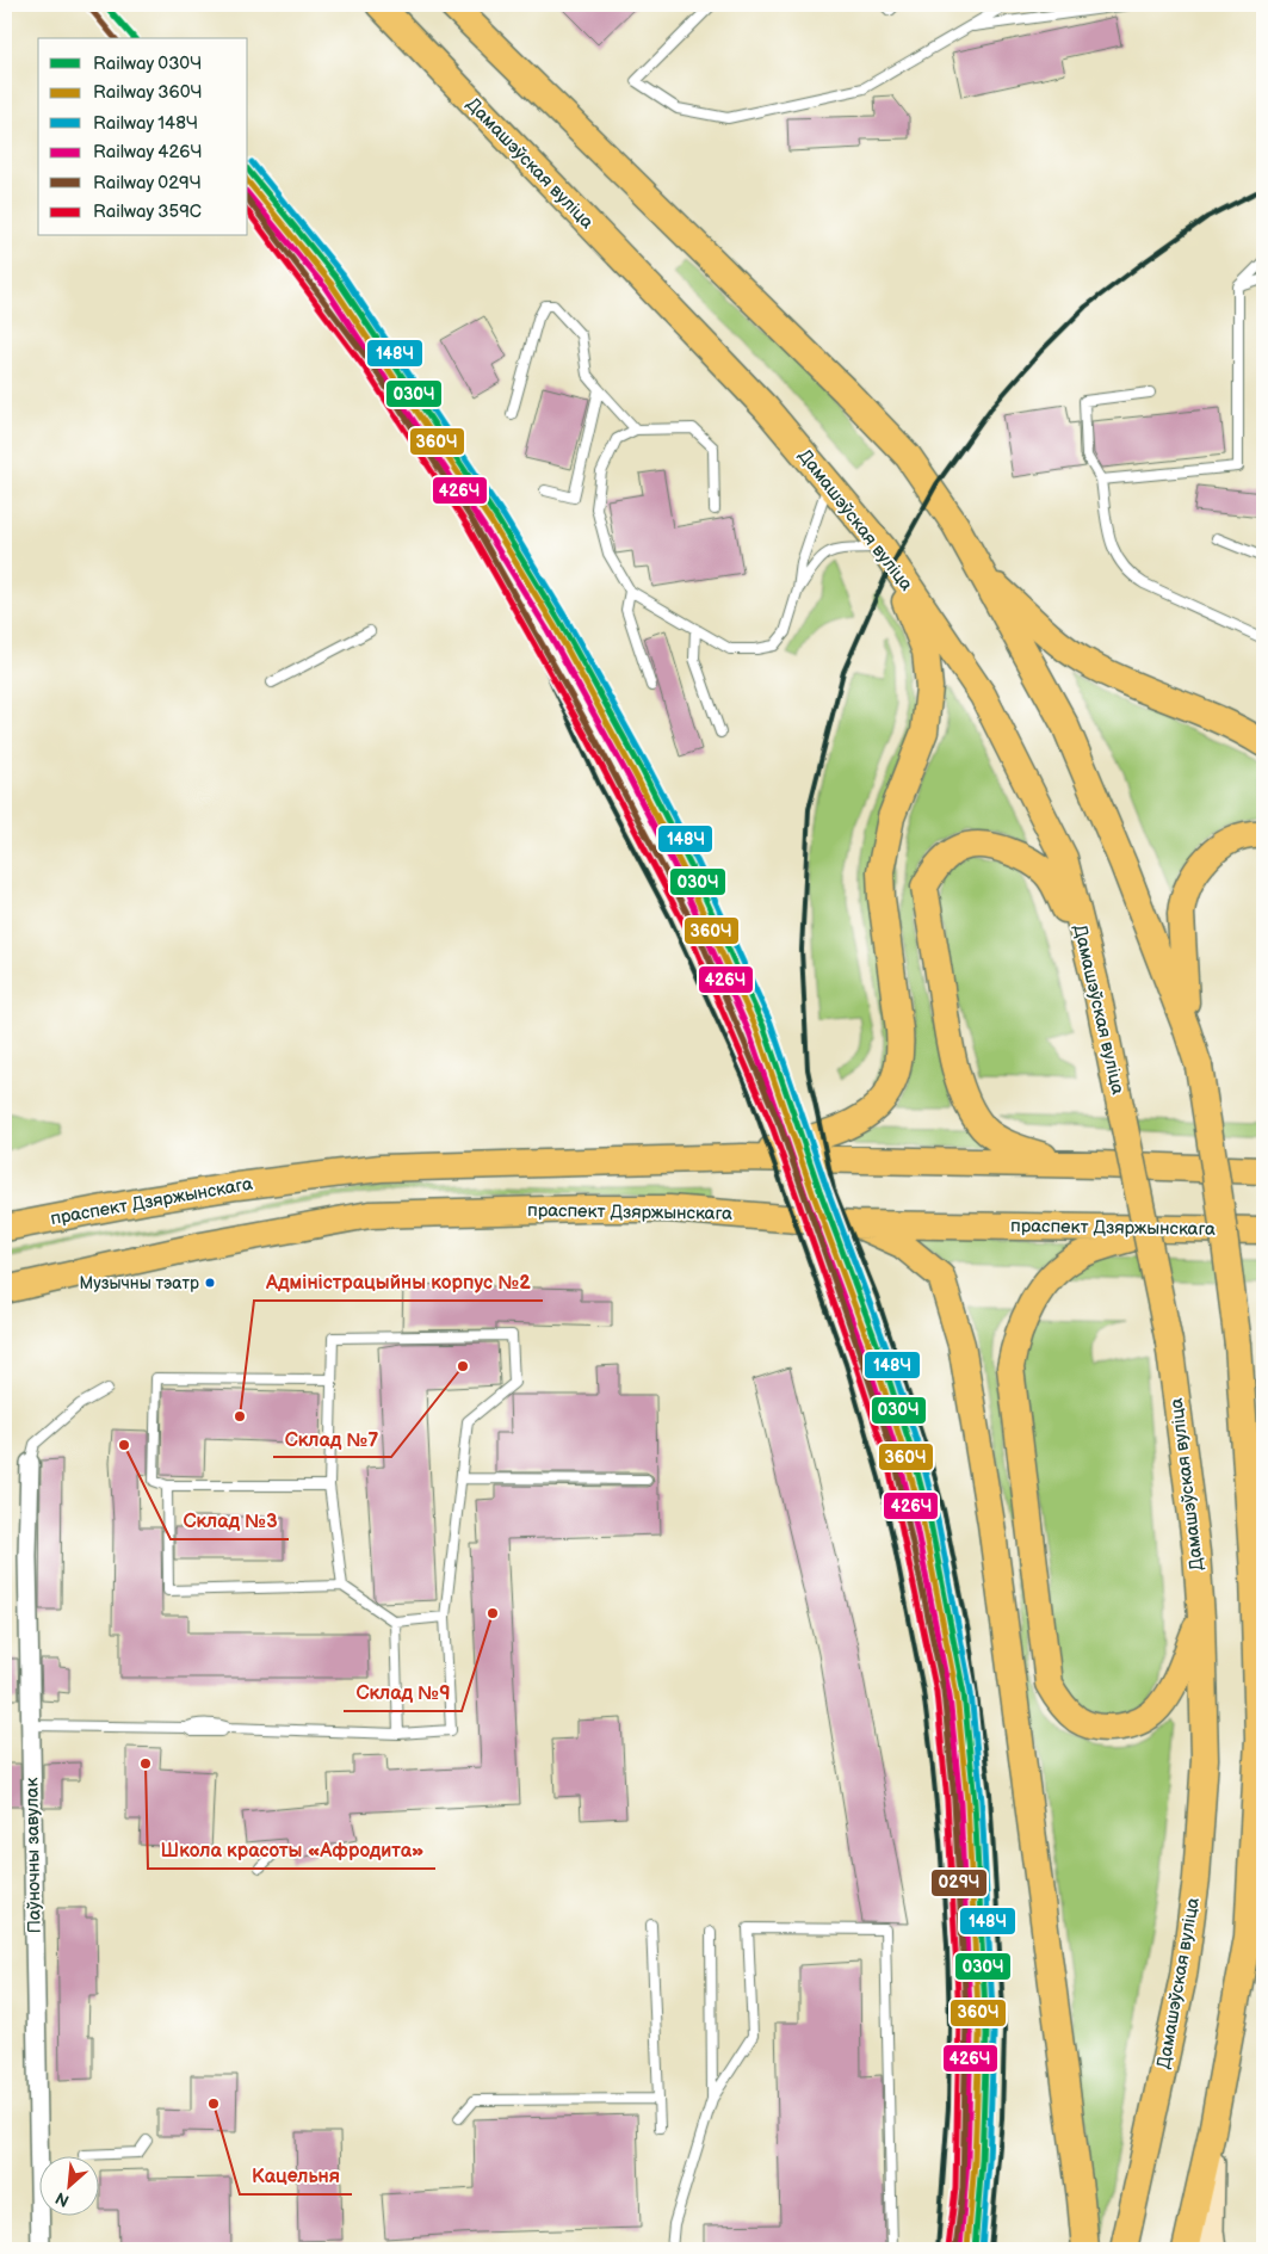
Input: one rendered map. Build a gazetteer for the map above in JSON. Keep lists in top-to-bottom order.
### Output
{
  "streets": {
    "main road": ["Дамашэўская вуліца", "праспект Дзяржынскага"],
    "street": ["Паўночны завулак"]
  },
  "places": [
    "Музычны тэатр",
    "Склад №7",
    "Адміністрацыйны корпус №2",
    "Склад №3",
    "Склад №9",
    "Школа красоты «Афродита»",
    "Кацельня"
  ],
  "lines": [
    "rail line 030Ч",
    "rail line 029Ч",
    "rail line 148Ч",
    "rail line 360Ч",
    "rail line 426Ч",
    "rail line 359С"
  ],
  "legend": [
    "Railway 030Ч",
    "Railway 360Ч",
    "Railway 148Ч",
    "Railway 426Ч",
    "Railway 029Ч",
    "Railway 359С"
  ],
  "north": "bottom left"
}
